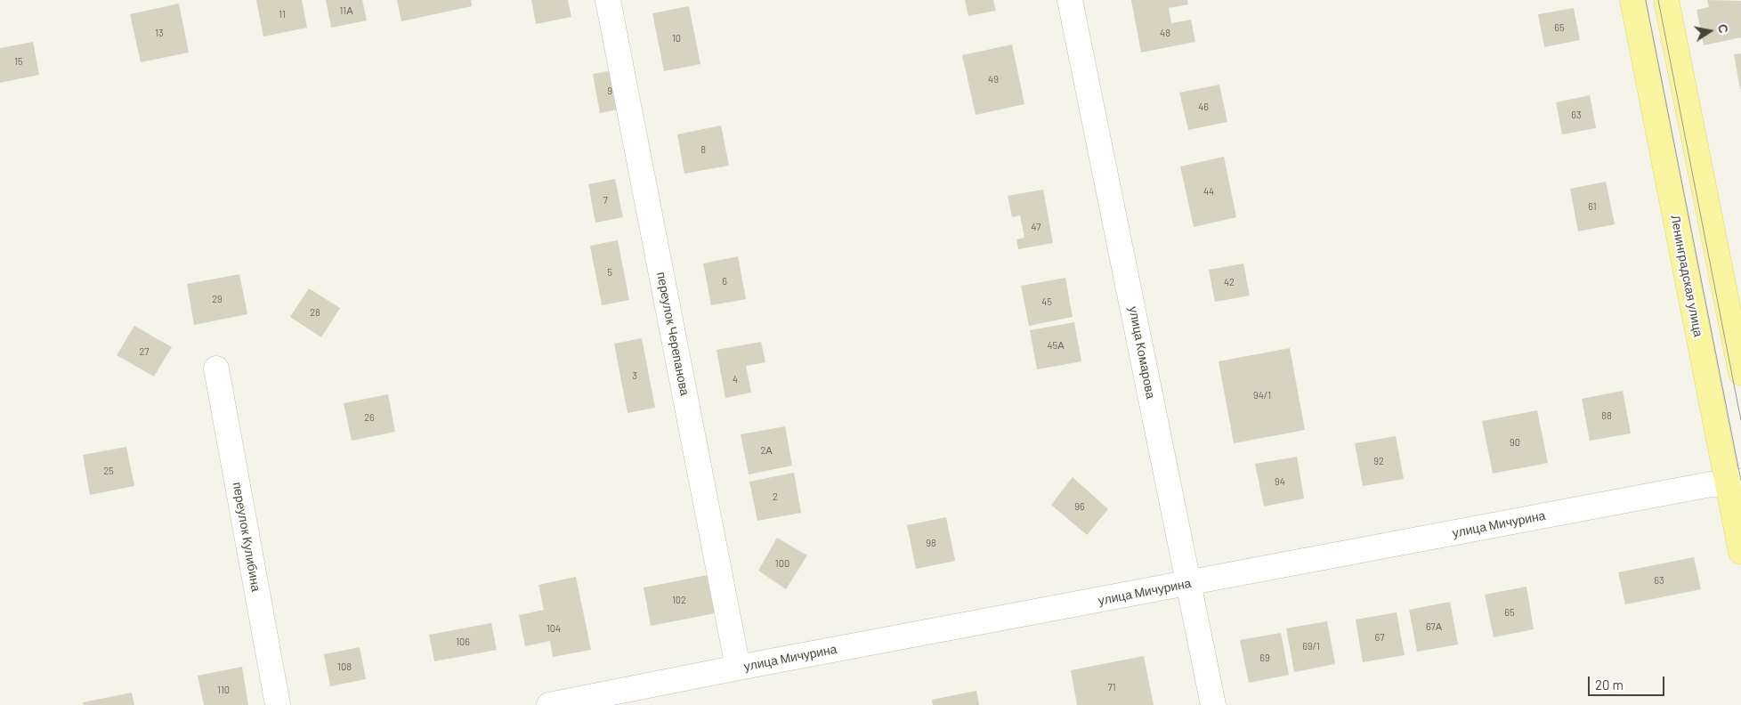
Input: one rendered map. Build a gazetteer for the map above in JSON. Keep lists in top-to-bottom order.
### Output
{
  "streets": {
    "main road": ["Ленинградская улица"],
    "street": [
      "переулок Черепанова",
      "улица Комарова",
      "улица Мичурина",
      "переулок Кулибина"
    ]
  },
  "crossings": [
    ["Ленинградская улица", "улица Мичурина"],
    ["переулок Черепанова", "улица Мичурина"],
    ["улица Комарова", "улица Мичурина"]
  ],
  "house_numbers": [
    "11А",
    "11",
    "65",
    "13",
    "48",
    "10",
    "15",
    "49",
    "9",
    "46",
    "63",
    "8",
    "44",
    "7",
    "61",
    "47",
    "5",
    "6",
    "42",
    "29",
    "45",
    "28",
    "45А",
    "27",
    "3",
    "4",
    "94/1",
    "88",
    "26",
    "90",
    "2А",
    "92",
    "25",
    "94",
    "2",
    "96",
    "98",
    "100",
    "63",
    "102",
    "65",
    "67А",
    "104",
    "67",
    "106",
    "69/1",
    "69",
    "108",
    "71",
    "110"
  ],
  "scale_bar": "20 m",
  "north": "right"
}
